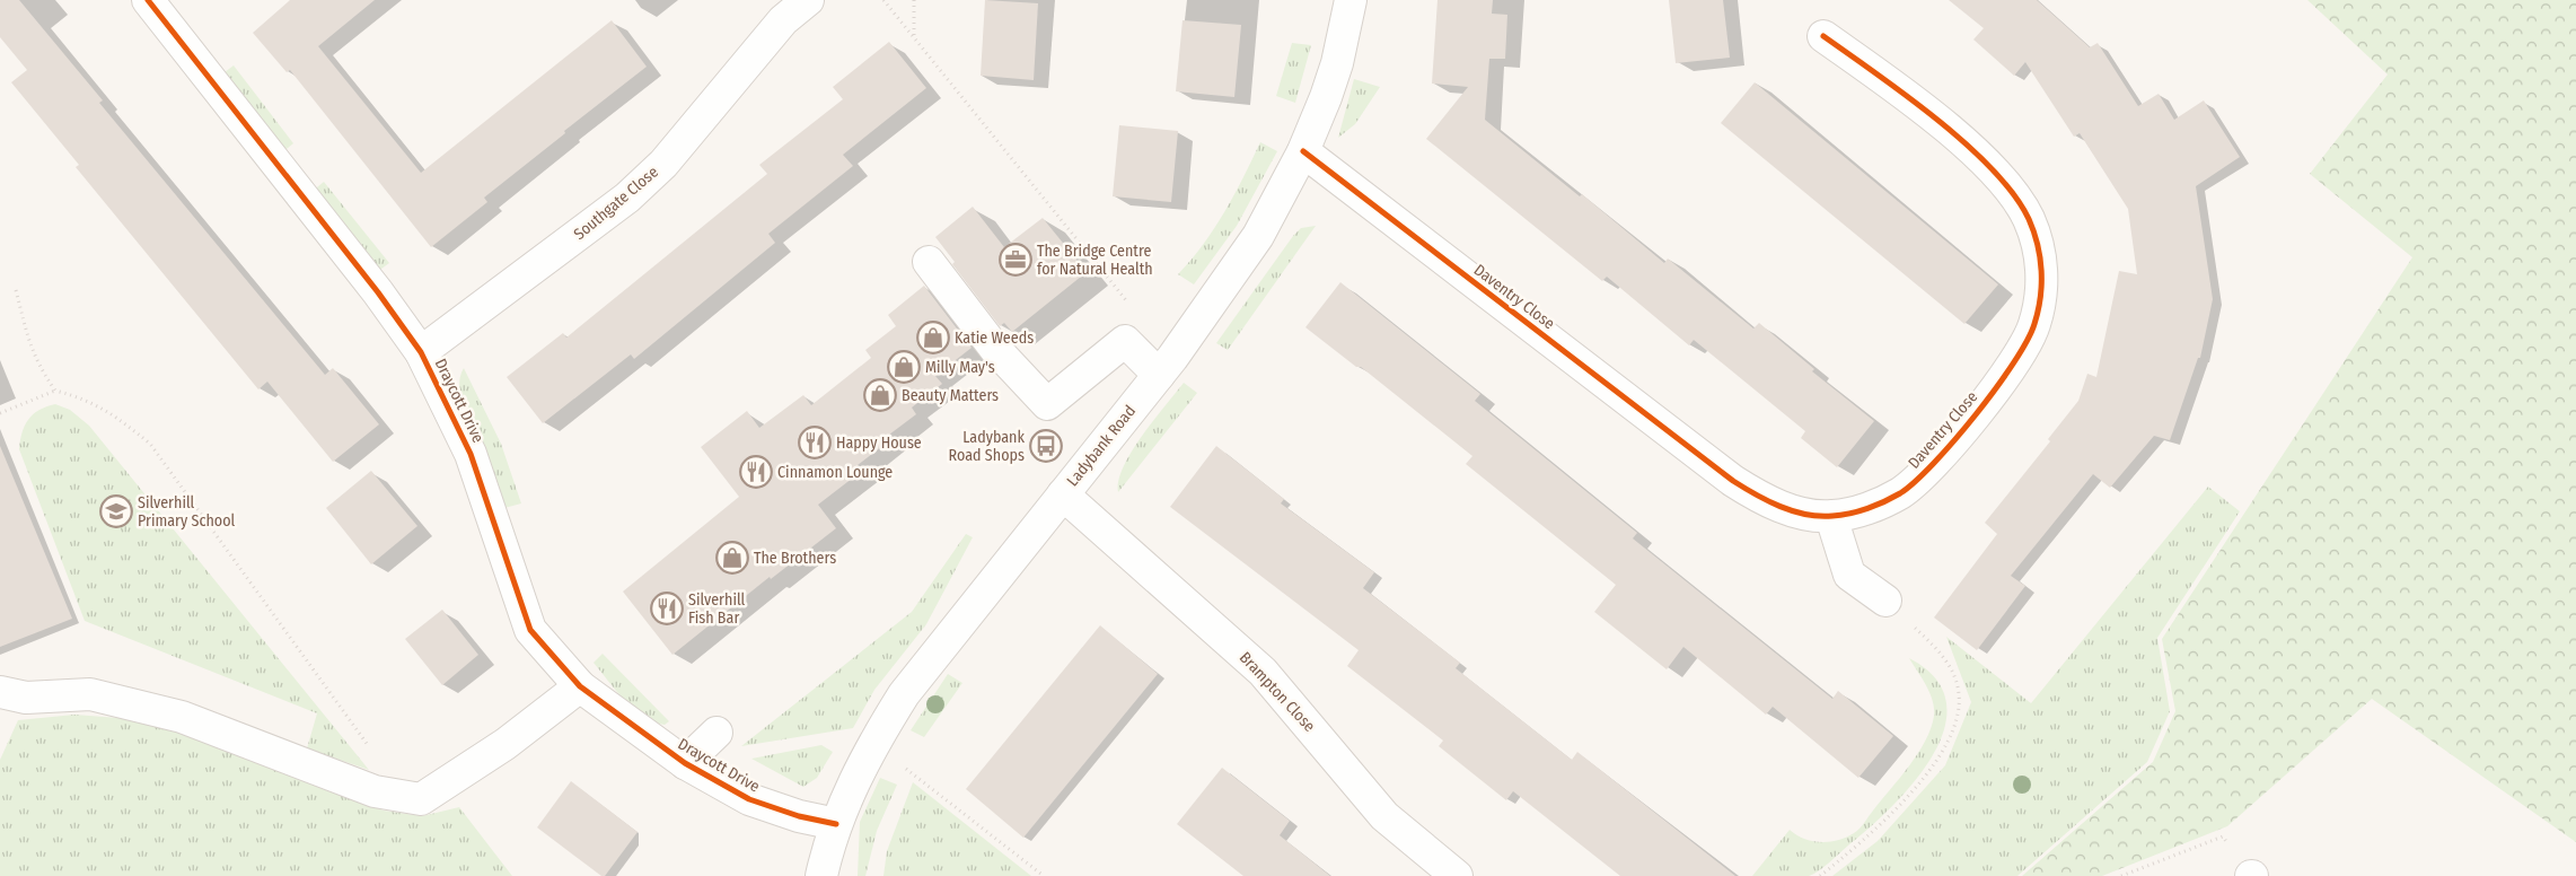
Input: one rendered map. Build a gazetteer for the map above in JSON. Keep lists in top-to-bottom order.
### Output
{
  "streets": {
    "street": [
      "Southgate Close",
      "Daventry Close",
      "Draycott Drive",
      "Ladybank Road",
      "Brampton Close"
    ]
  },
  "crossings": [
    ["Southgate Close", "Draycott Drive"],
    ["Daventry Close", "Ladybank Road"],
    ["Draycott Drive", "Ladybank Road"],
    ["Ladybank Road", "Brampton Close"]
  ],
  "places": {
    "office": ["The Bridge Centre for Natural Health"],
    "shop": [
      "Katie Weeds",
      "Milly May's",
      "Beauty Matters",
      "The Brothers"
    ],
    "restaurant": ["Happy House", "Cinnamon Lounge", "Silverhill Fish Bar"],
    "bus stop": ["Ladybank Road Shops"],
    "school or university": ["Silverhill Primary School"]
  }
}
